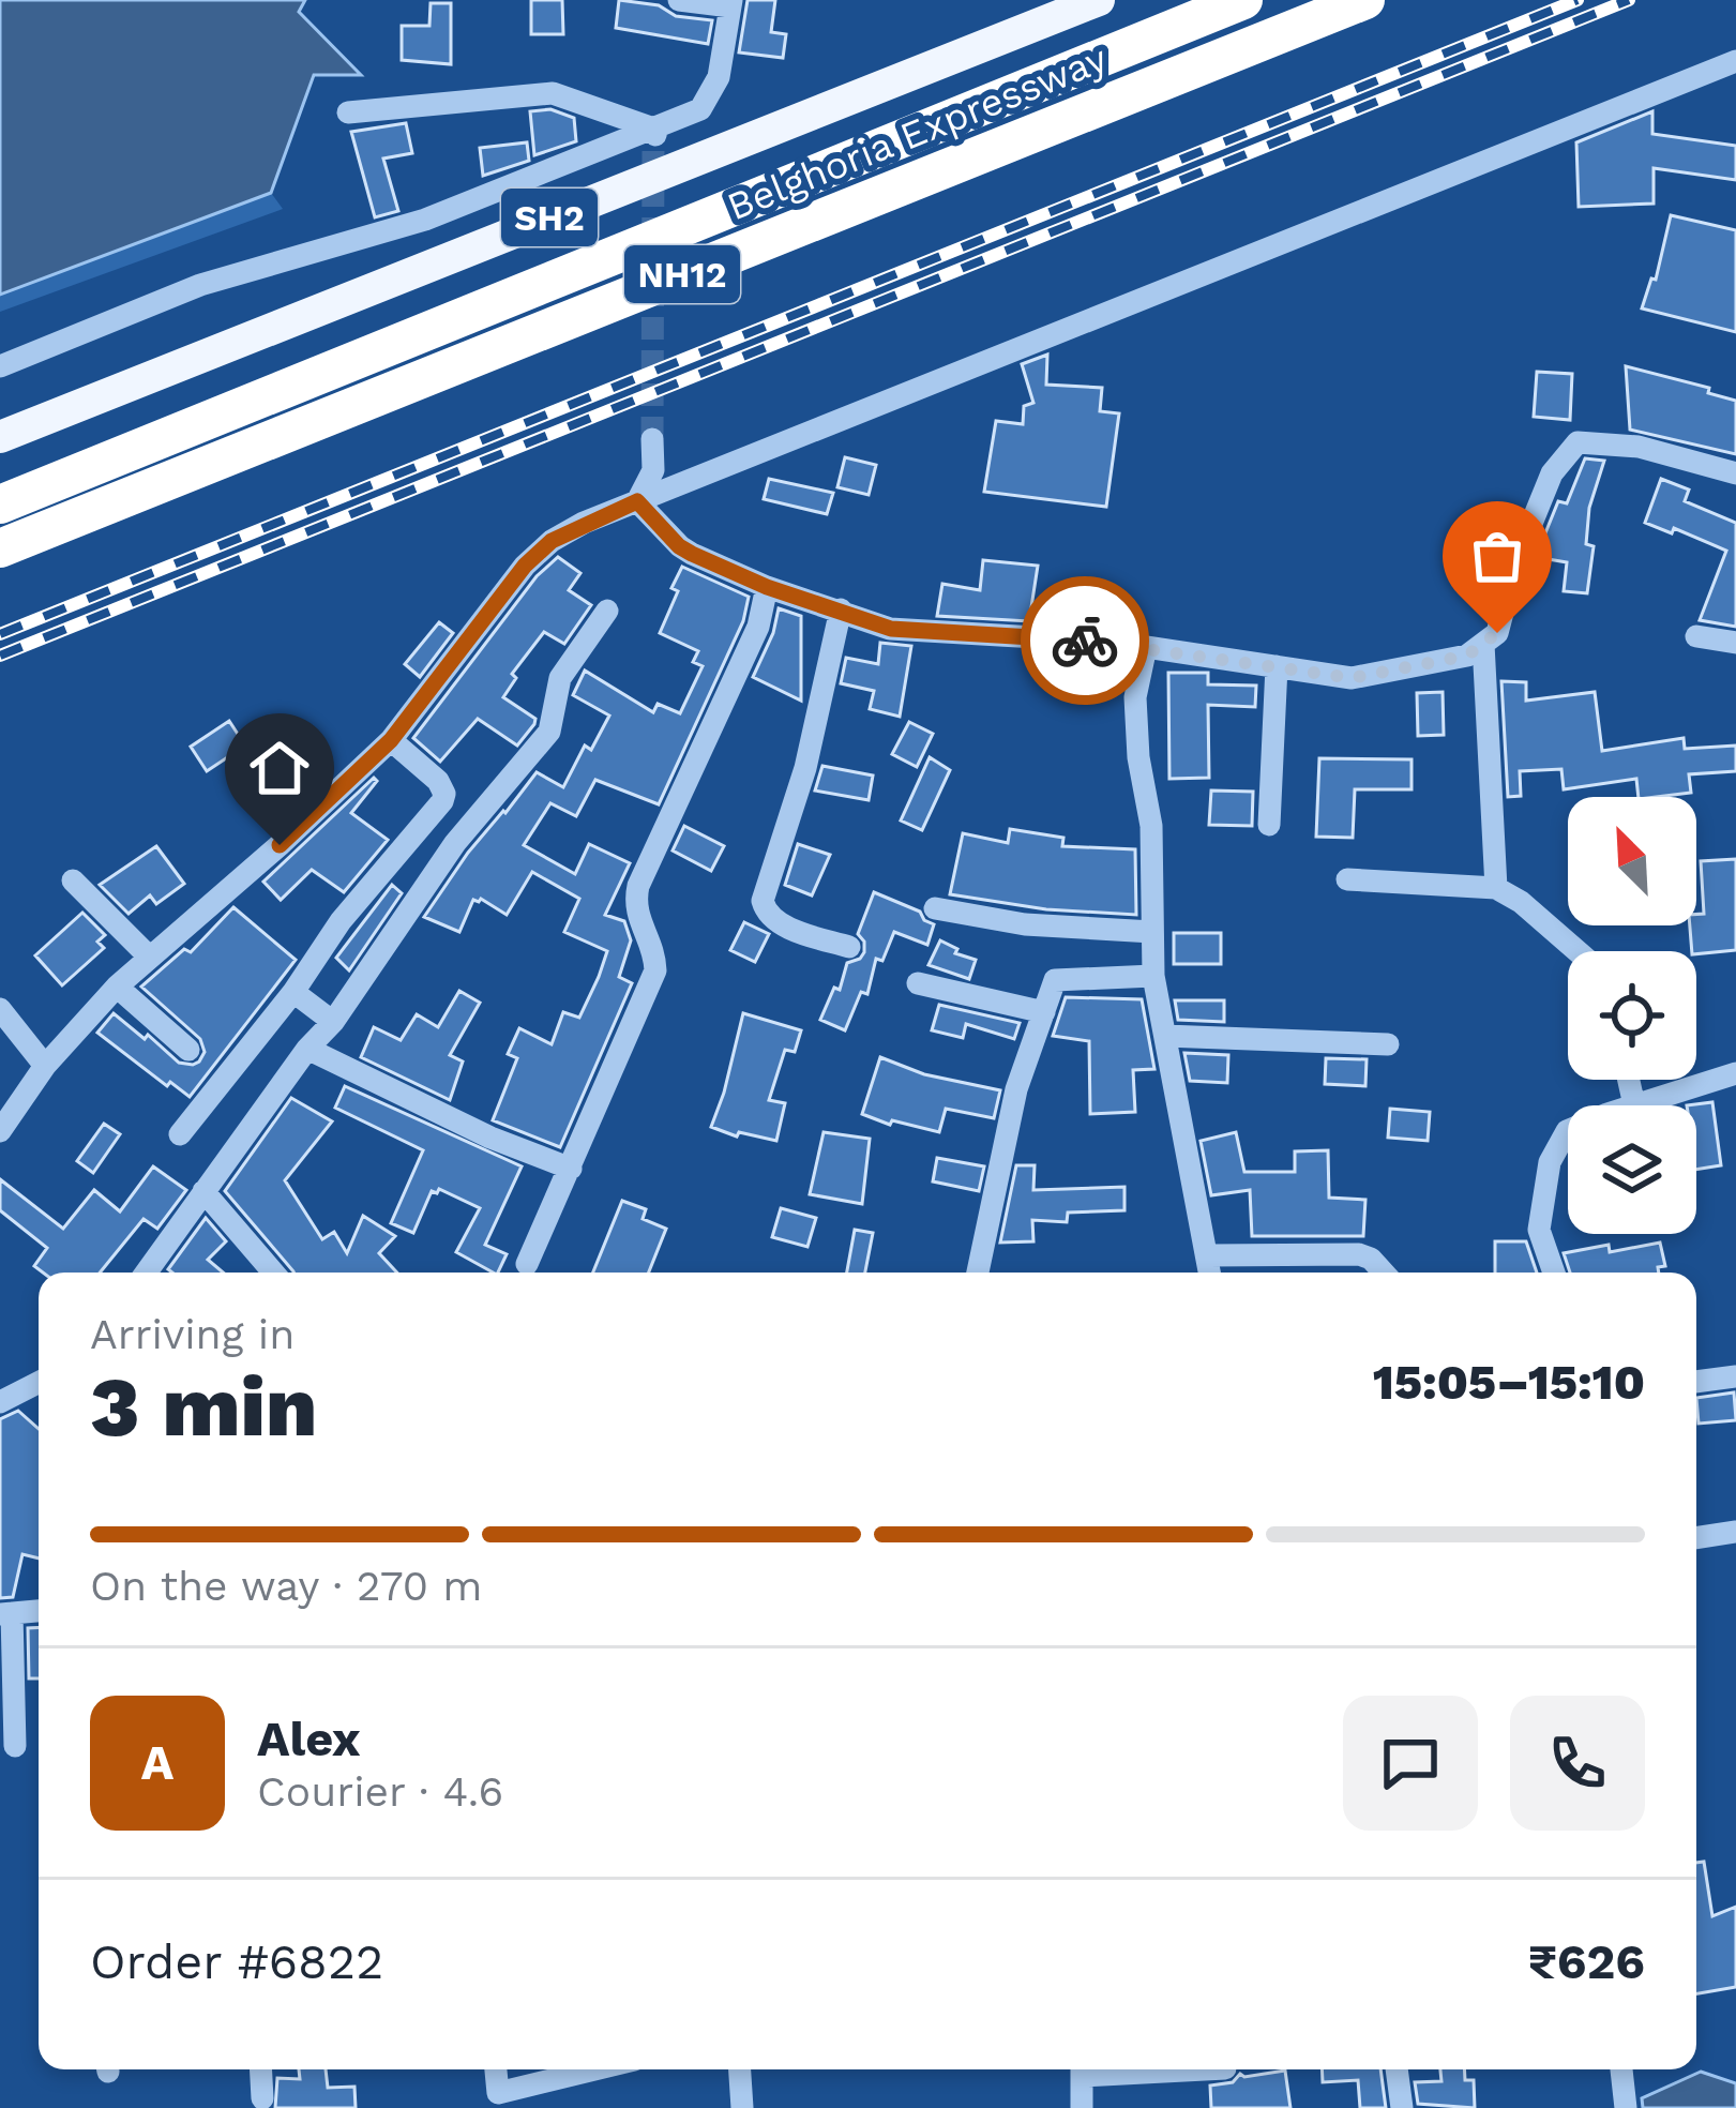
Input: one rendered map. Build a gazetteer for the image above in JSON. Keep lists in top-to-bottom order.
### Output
{
  "streets": {
    "highway": ["Belghoria Expressway", "NH12"],
    "main road": ["SH2"]
  },
  "north": "top left",
  "page": {
    "heading": ["3 min", "Arriving in", "15:05–15:10"],
    "panel": [
      "Alex",
      "Courier · 4.6",
      "Order #6822",
      "₹626"
    ],
    "bar": "On the way · 270 m",
    "round": "A"
  }
}
